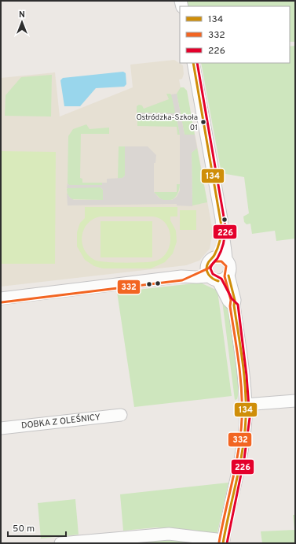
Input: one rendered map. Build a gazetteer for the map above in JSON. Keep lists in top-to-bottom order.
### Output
{
  "streets": {
    "street": ["DOBKA Z OLEŚNICY"]
  },
  "places": ["Ostródzka-Szkoła 01"],
  "lines": ["transit line 134", "transit line 226", "transit line 332"],
  "legend": ["134", "332", "226"],
  "scale_bar": "50 m",
  "north": "top"
}
